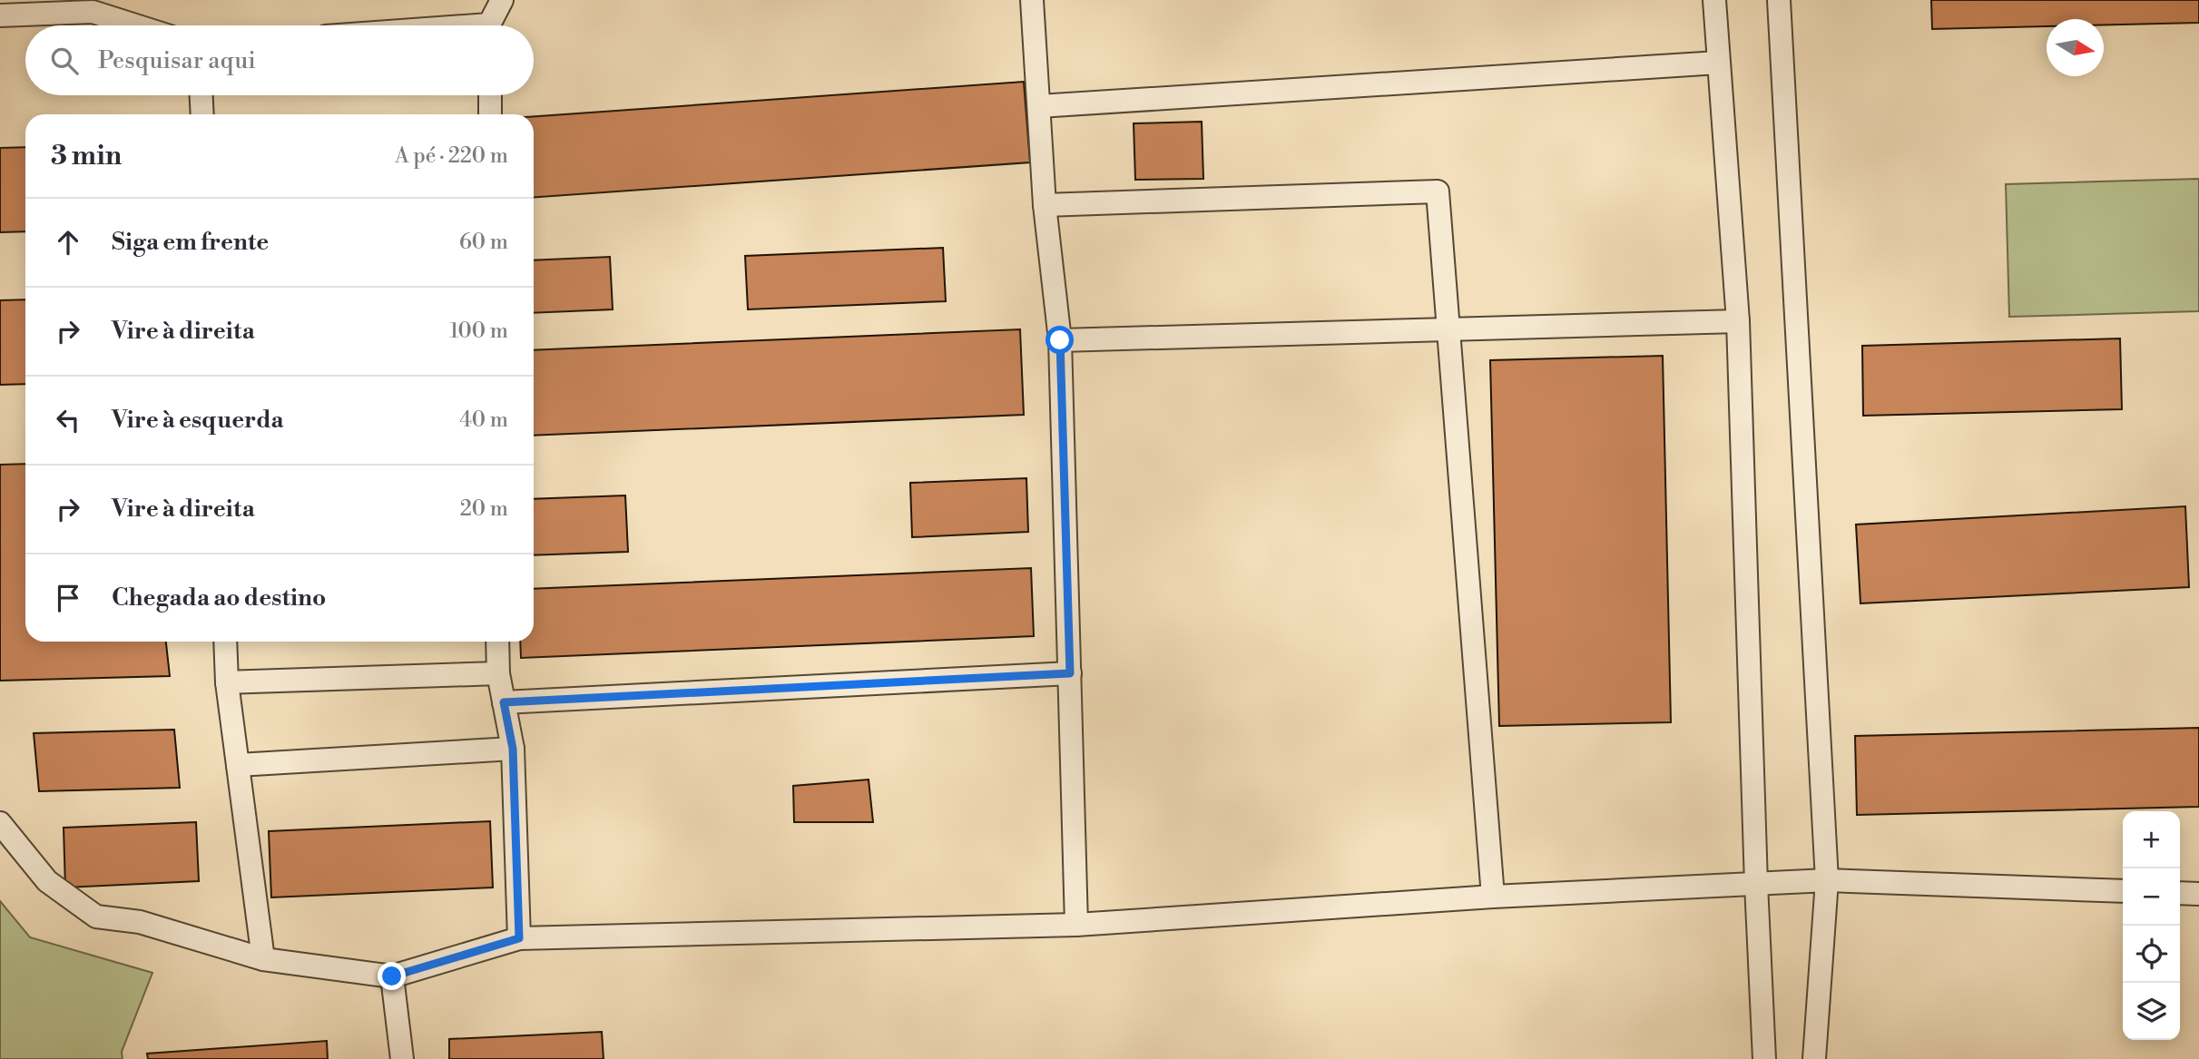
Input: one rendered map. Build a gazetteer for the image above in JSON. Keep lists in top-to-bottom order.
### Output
{
  "north": "right",
  "page": {
    "search": "Pesquisar aqui",
    "heading": ["3 min", "A pé · 220 m"],
    "list": [
      ["Siga em frente", "60 m"],
      ["Vire à direita", "100 m"],
      ["Vire à esquerda", "40 m"],
      ["Vire à direita", "20 m"],
      "Chegada ao destino"
    ],
    "map_buttons": ["+", "−"]
  }
}
